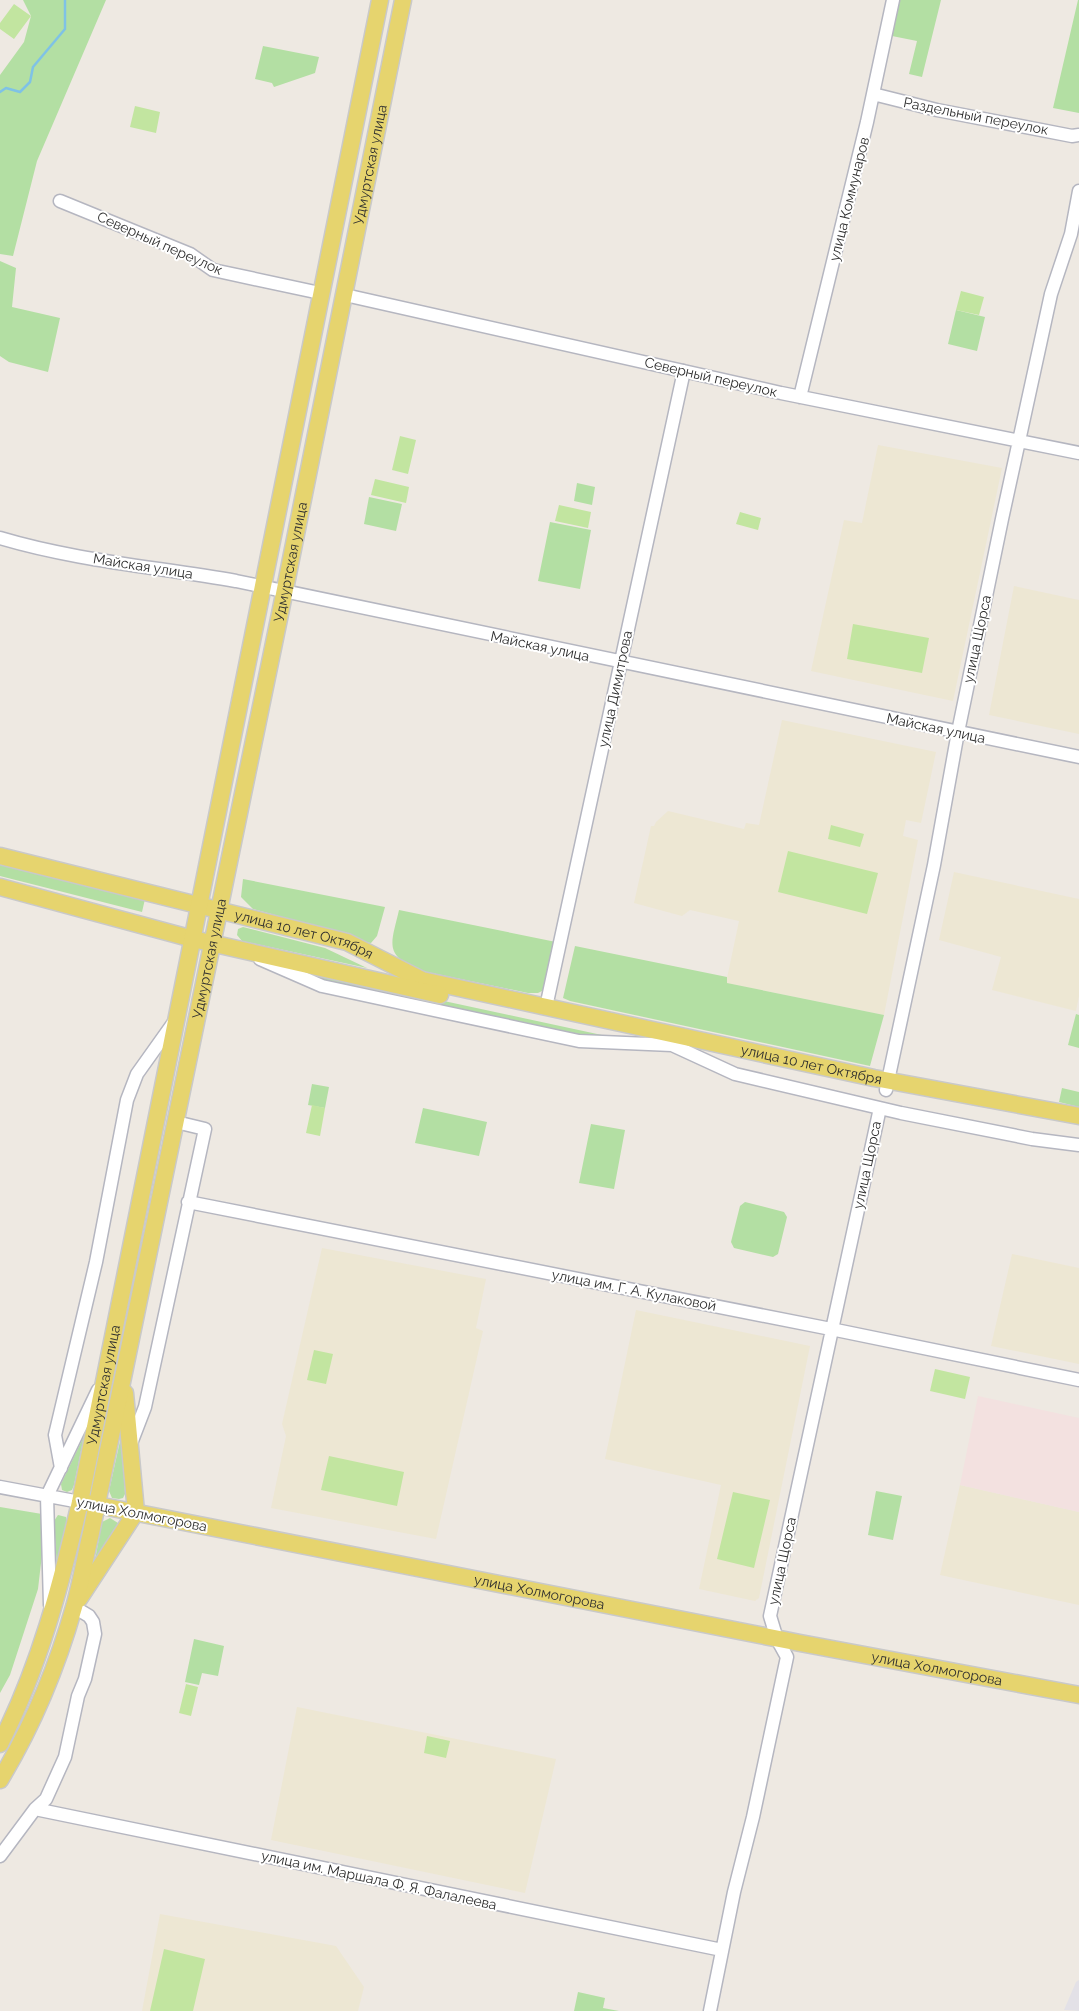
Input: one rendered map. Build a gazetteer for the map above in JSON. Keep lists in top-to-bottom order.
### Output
{
  "streets": {
    "main road": ["Удмуртская улица", "улица 10 лет Октября", "улица Холмогорова"],
    "street": [
      "Раздельный переулок",
      "улица Коммунаров",
      "Северный переулок",
      "Майская улица",
      "улица Щорса",
      "улица Димитрова",
      "улица им. Г. А. Кулаковой",
      "улица им. Маршала Ф. Я. Фалалеева"
    ]
  },
  "crossings": [
    ["Раздельный переулок", "улица Коммунаров"],
    ["Удмуртская улица", "Северный переулок"],
    ["Удмуртская улица", "Майская улица"],
    ["Удмуртская улица", "улица 10 лет Октября"],
    ["Удмуртская улица", "улица Холмогорова"],
    ["улица Коммунаров", "Северный переулок"],
    ["Северный переулок", "улица Щорса"],
    ["Северный переулок", "улица Димитрова"],
    ["Майская улица", "улица Щорса"],
    ["Майская улица", "улица Димитрова"],
    ["улица Щорса", "улица 10 лет Октября"],
    ["улица Щорса", "улица им. Г. А. Кулаковой"],
    ["улица Щорса", "улица Холмогорова"],
    ["улица Димитрова", "улица 10 лет Октября"]
  ]
}
